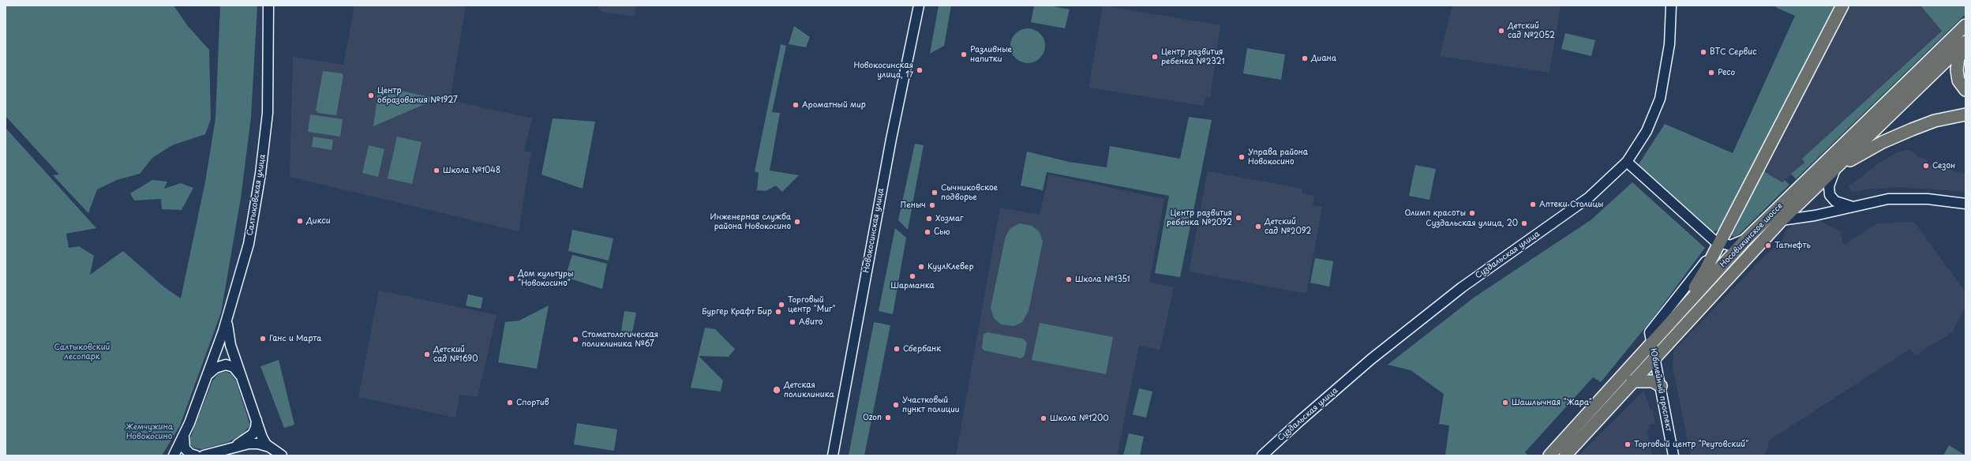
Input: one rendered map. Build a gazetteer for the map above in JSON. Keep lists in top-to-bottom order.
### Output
{
  "streets": {
    "main road": ["Носовихинское шоссе"],
    "street": [
      "Салтыковская улица",
      "Новокосинская улица",
      "Суздальская улица",
      "Юбилейный проспект"
    ]
  },
  "crossings": [
    ["Носовихинское шоссе", "Юбилейный проспект"]
  ],
  "parks": ["Салтыковский лесопарк", "Жемчужина Новокосино"],
  "places": [
    "Детский сад №2052",
    "ВТС Сервис",
    "Разливные напитки",
    "Центр развития ребенка №2321",
    "Диана",
    "Новокосинская улица, 17",
    "Ресо",
    "Центр образования №1927",
    "Ароматный мир",
    "Управа района Новокосино",
    "Сезон",
    "Школа №1048",
    "Сычниковское подворье",
    "Аптеки Столицы",
    "Пеныч",
    "Олимп красоты",
    "Центр развития ребенка №2092",
    "Хозмаг",
    "Дикси",
    "Инженерная служба района Новокосино",
    "Суздальская улица, 20",
    "Детский сад №2092",
    "Сью",
    "Татнефть",
    "КуулКлевер",
    "Шарманка",
    "Дом культуры \"Новокосино\"",
    "Школа №1351",
    "Торговый центр \"Миг\"",
    "Бургер Крафт Бир",
    "Авито",
    "Ганс и Марта",
    "Стоматологическая поликлиника №67",
    "Сбербанк",
    "Детский сад №1690",
    "Детская поликлиника",
    "Спортив",
    "Шашлычная \"Жара\"",
    "Участковый пункт полиции",
    "Ozon",
    "Школа №1200",
    "Торговый центр \"Реутовский\""
  ]
}
